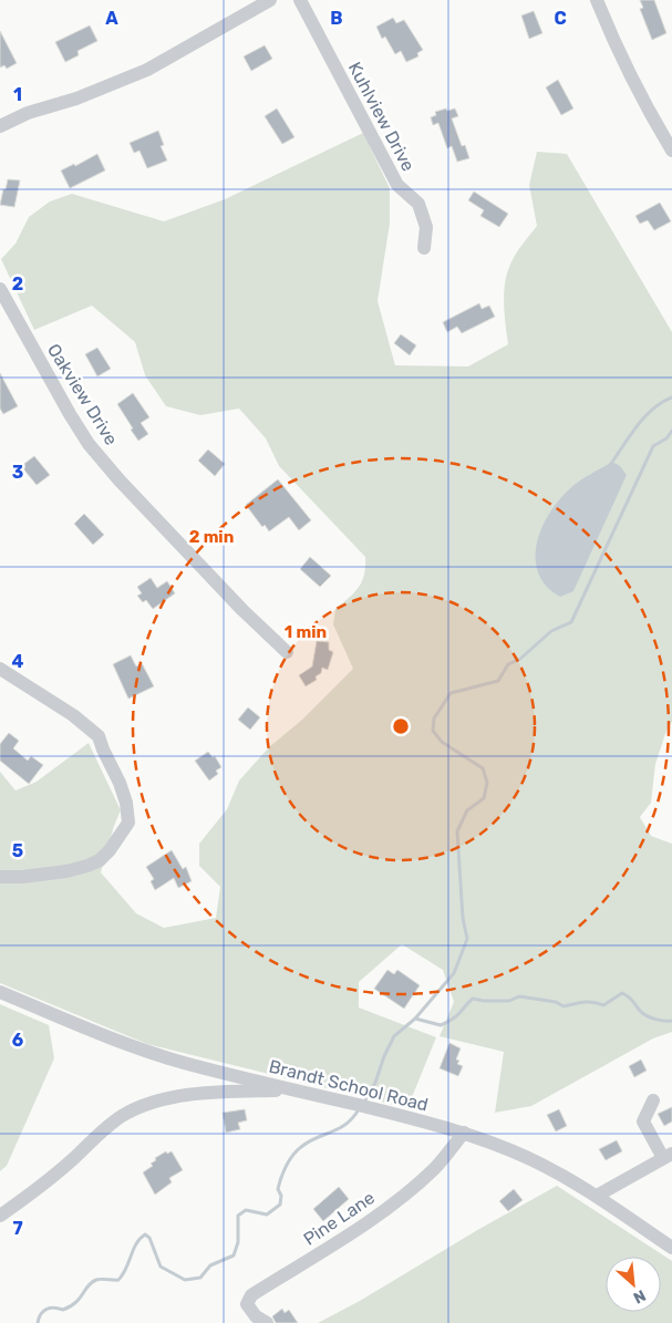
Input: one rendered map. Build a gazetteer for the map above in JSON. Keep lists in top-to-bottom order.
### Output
{
  "streets": {
    "street": [
      "Kuhlview Drive",
      "Oakview Drive",
      "Brandt School Road",
      "Pine Lane"
    ]
  },
  "crossings": [
    ["Brandt School Road", "Pine Lane"]
  ],
  "north": "bottom right",
  "grid": {
    "columns": ["A", "B", "C"],
    "rows": [
      "1",
      "2",
      "3",
      "4",
      "5",
      "6",
      "7"
    ]
  },
  "rings": ["2 min", "1 min"]
}
